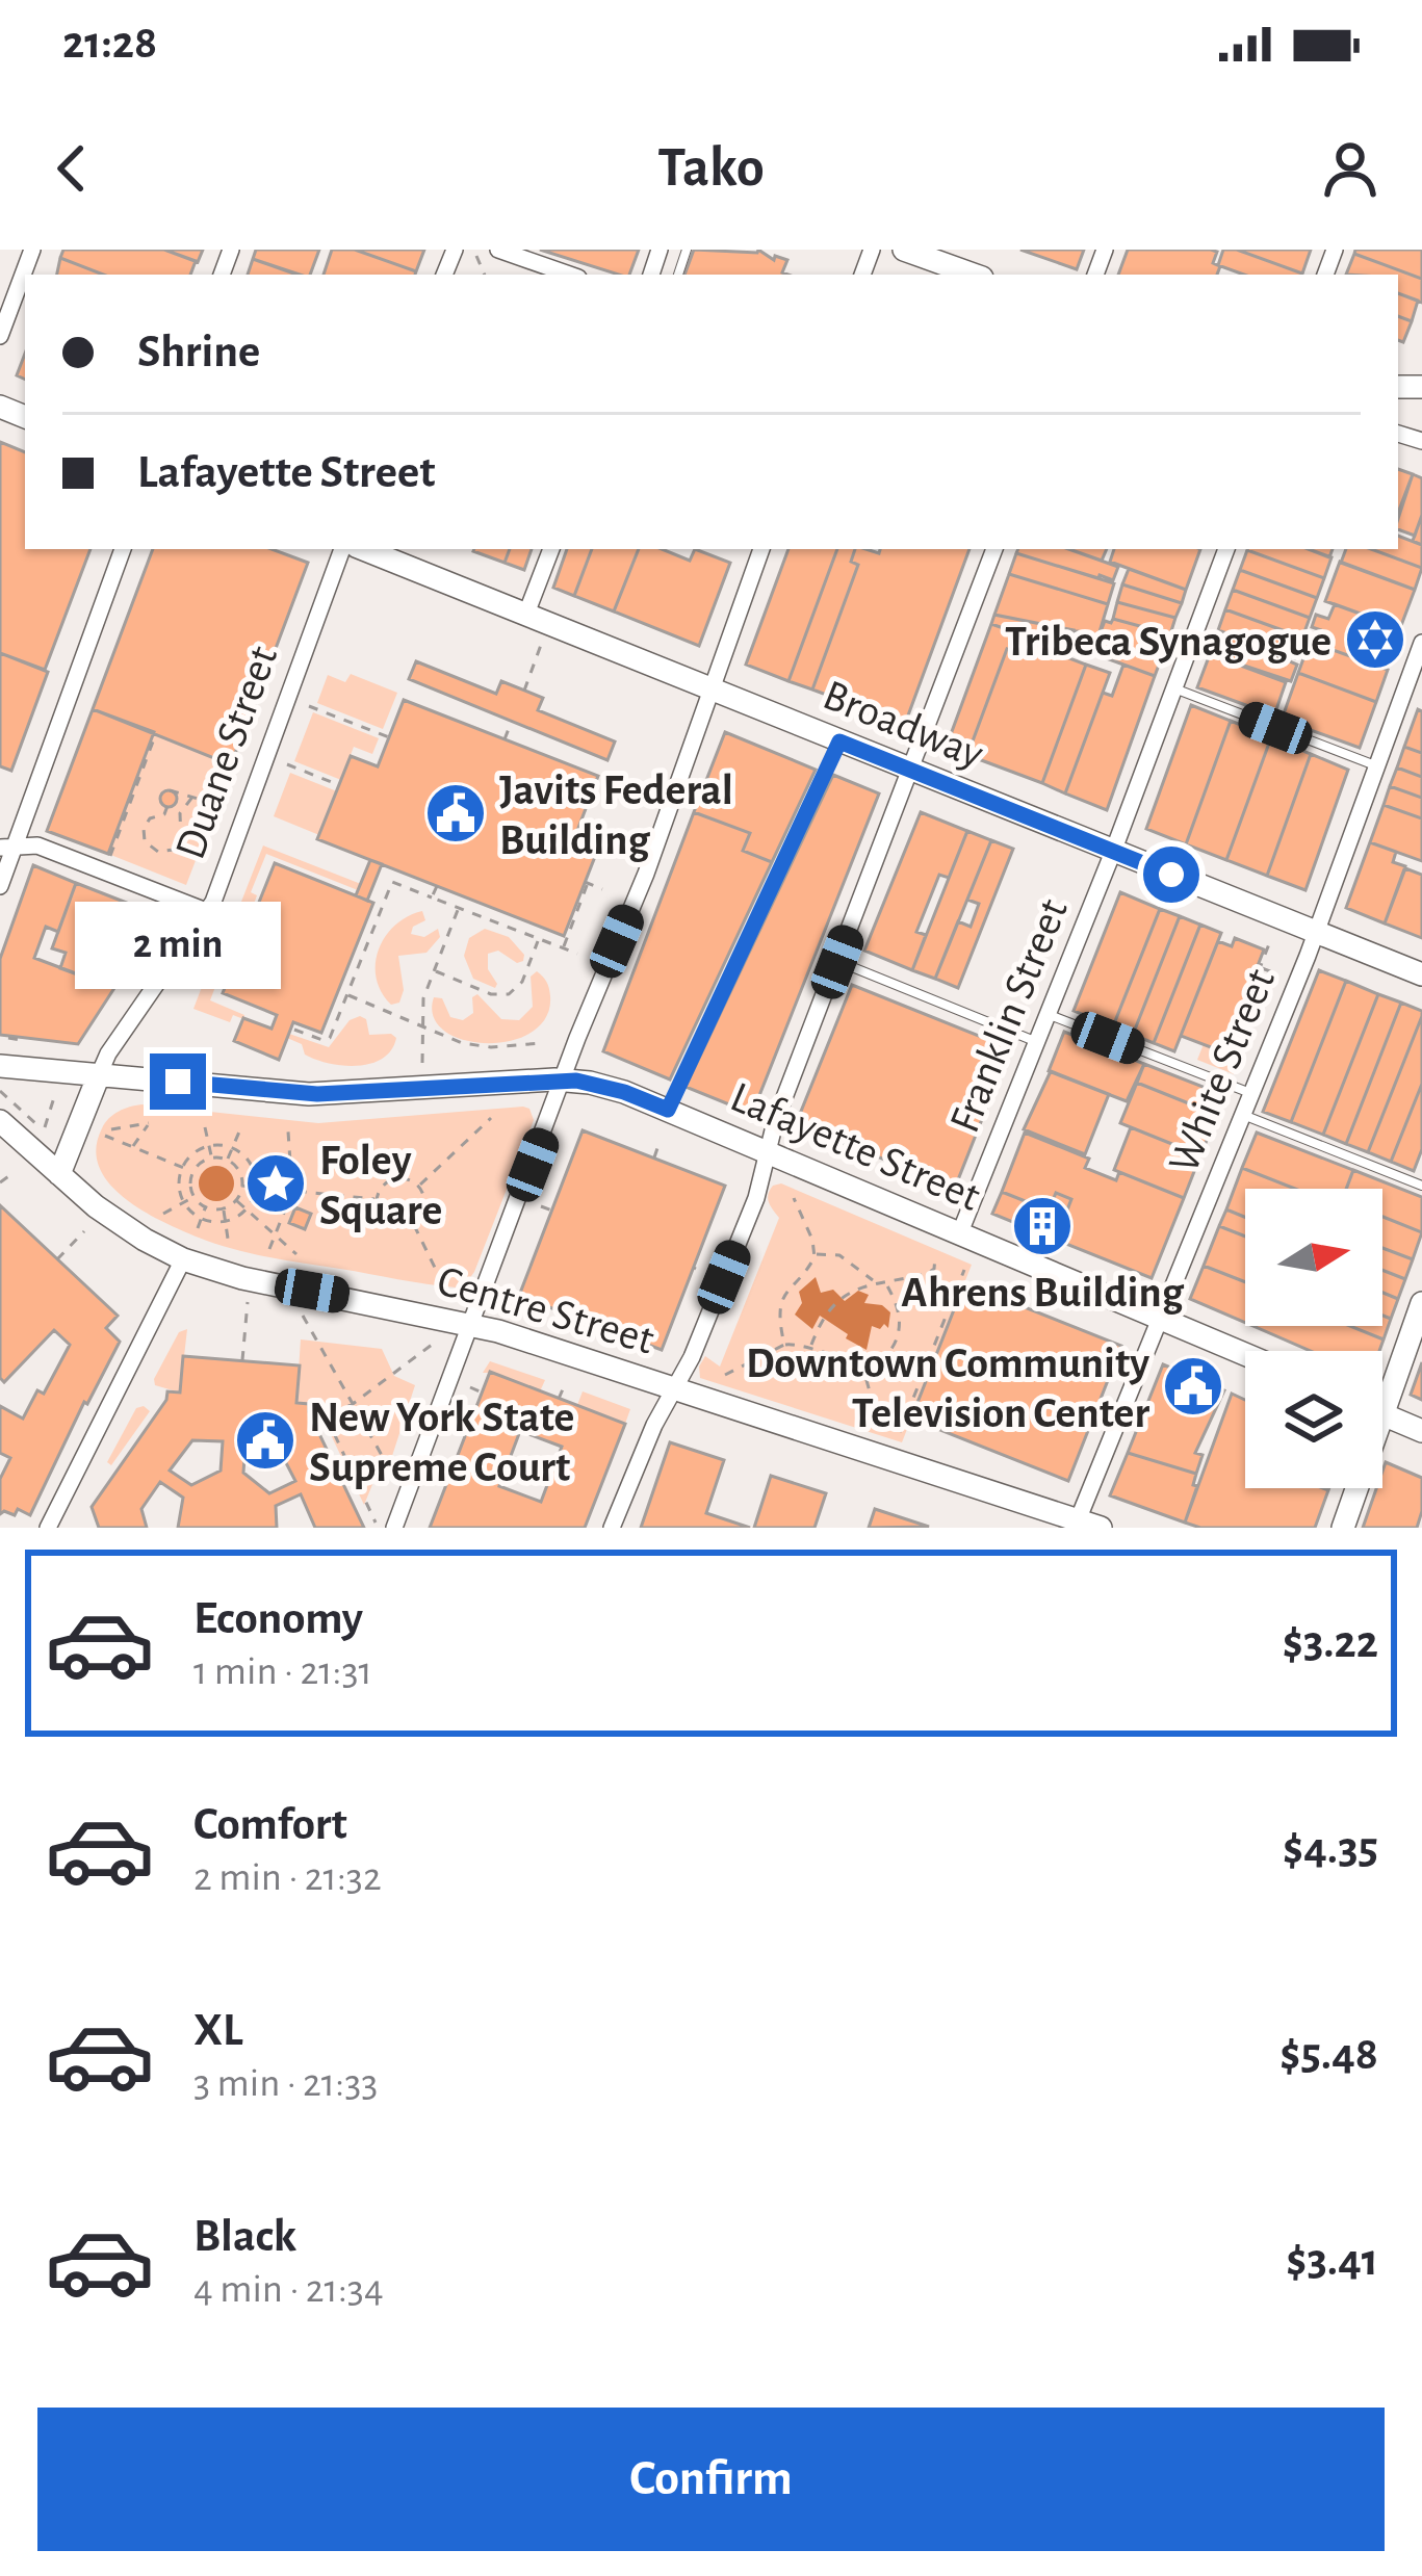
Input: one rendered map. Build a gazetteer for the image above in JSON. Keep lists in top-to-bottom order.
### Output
{
  "streets": {
    "main road": [
      "Broadway",
      "Duane Street",
      "Lafayette Street",
      "Centre Street"
    ],
    "street": ["Franklin Street", "White Street"]
  },
  "crossings": [
    ["Broadway", "Franklin Street"],
    ["Broadway", "White Street"],
    ["Duane Street", "Lafayette Street"],
    ["Duane Street", "Centre Street"],
    ["Franklin Street", "Lafayette Street"],
    ["White Street", "Lafayette Street"],
    ["White Street", "Centre Street"]
  ],
  "places": {
    "synagogue": ["Tribeca Synagogue"],
    "public building": ["Javits Federal Building", "Downtown Community Television Center", "New York State Supreme Court"],
    "place": ["Foley Square"],
    "building": ["Ahrens Building"]
  },
  "north": "right",
  "page": {
    "status": "21:28",
    "header": "Tako",
    "banner": ["Shrine", "Lafayette Street"],
    "bubble": "2 min",
    "list": [
      {
        "name": "Economy",
        "note": "1 min · 21:31",
        "value": "$3.22"
      },
      {
        "name": "Comfort",
        "note": "2 min · 21:32",
        "value": "$4.35"
      },
      {
        "name": "XL",
        "note": "3 min · 21:33",
        "value": "$5.48"
      },
      {
        "name": "Black",
        "note": "4 min · 21:34",
        "value": "$3.41"
      }
    ],
    "buttons": "Confirm"
  }
}
